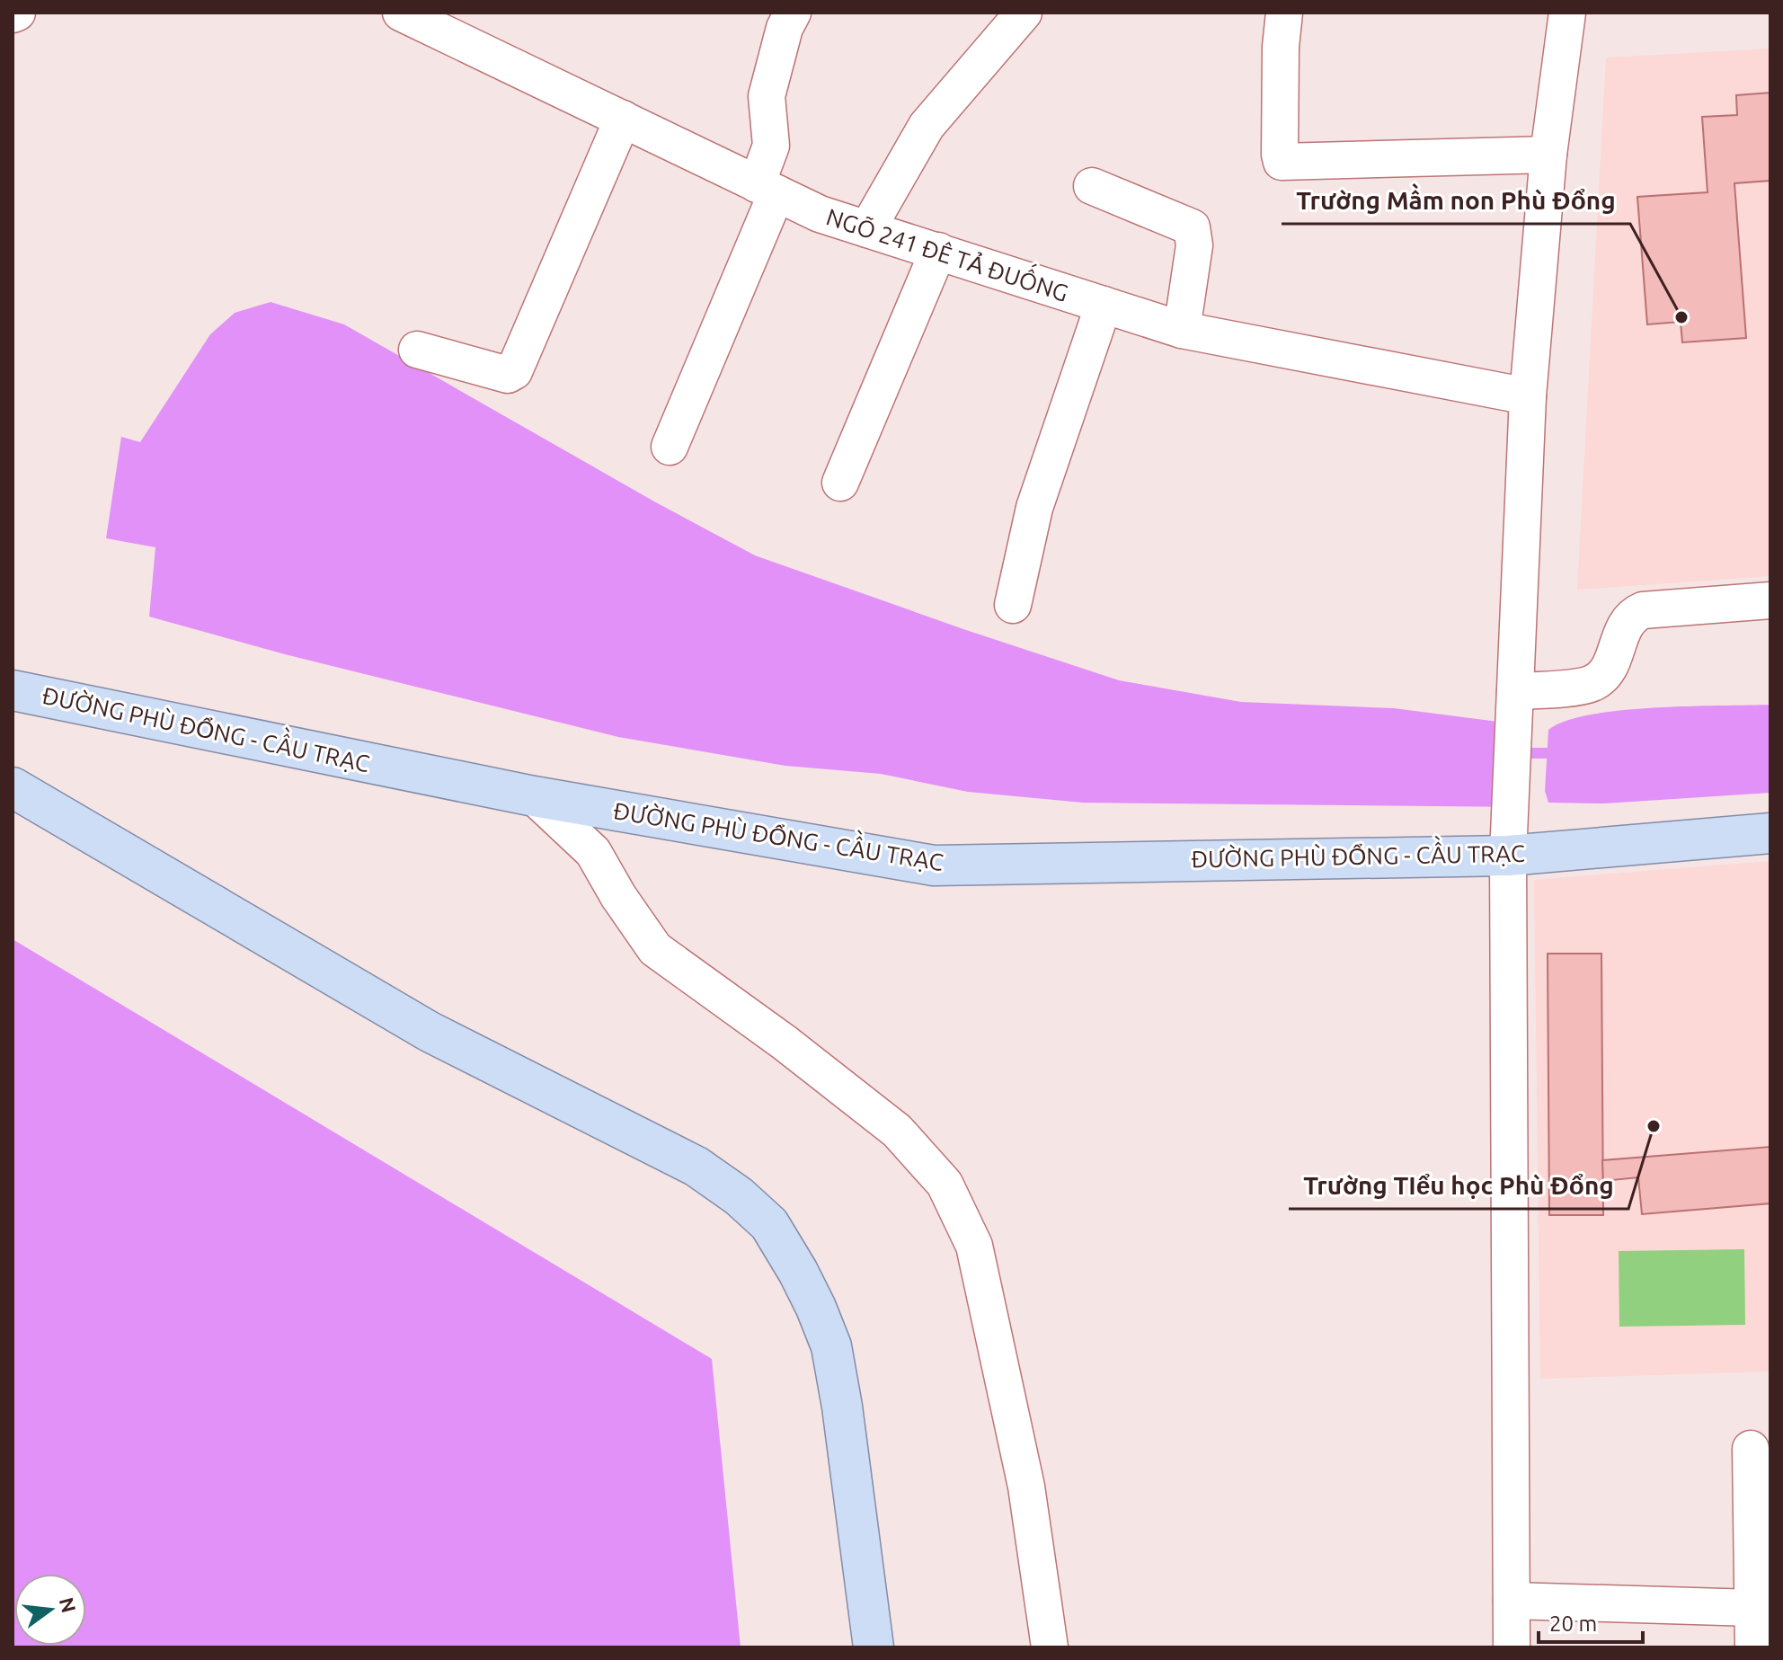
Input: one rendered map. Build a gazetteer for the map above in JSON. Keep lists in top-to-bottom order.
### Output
{
  "streets": {
    "main road": ["ĐƯỜNG PHÙ ĐỔNG - CẦU TRẠC"],
    "street": ["NGÕ 241 ĐÊ TẢ ĐUỐNG"]
  },
  "places": ["Trường Mầm non Phù Đổng", "Trường TIểu học Phù Đổng"],
  "scale_bar": "20 m",
  "north": "right"
}
